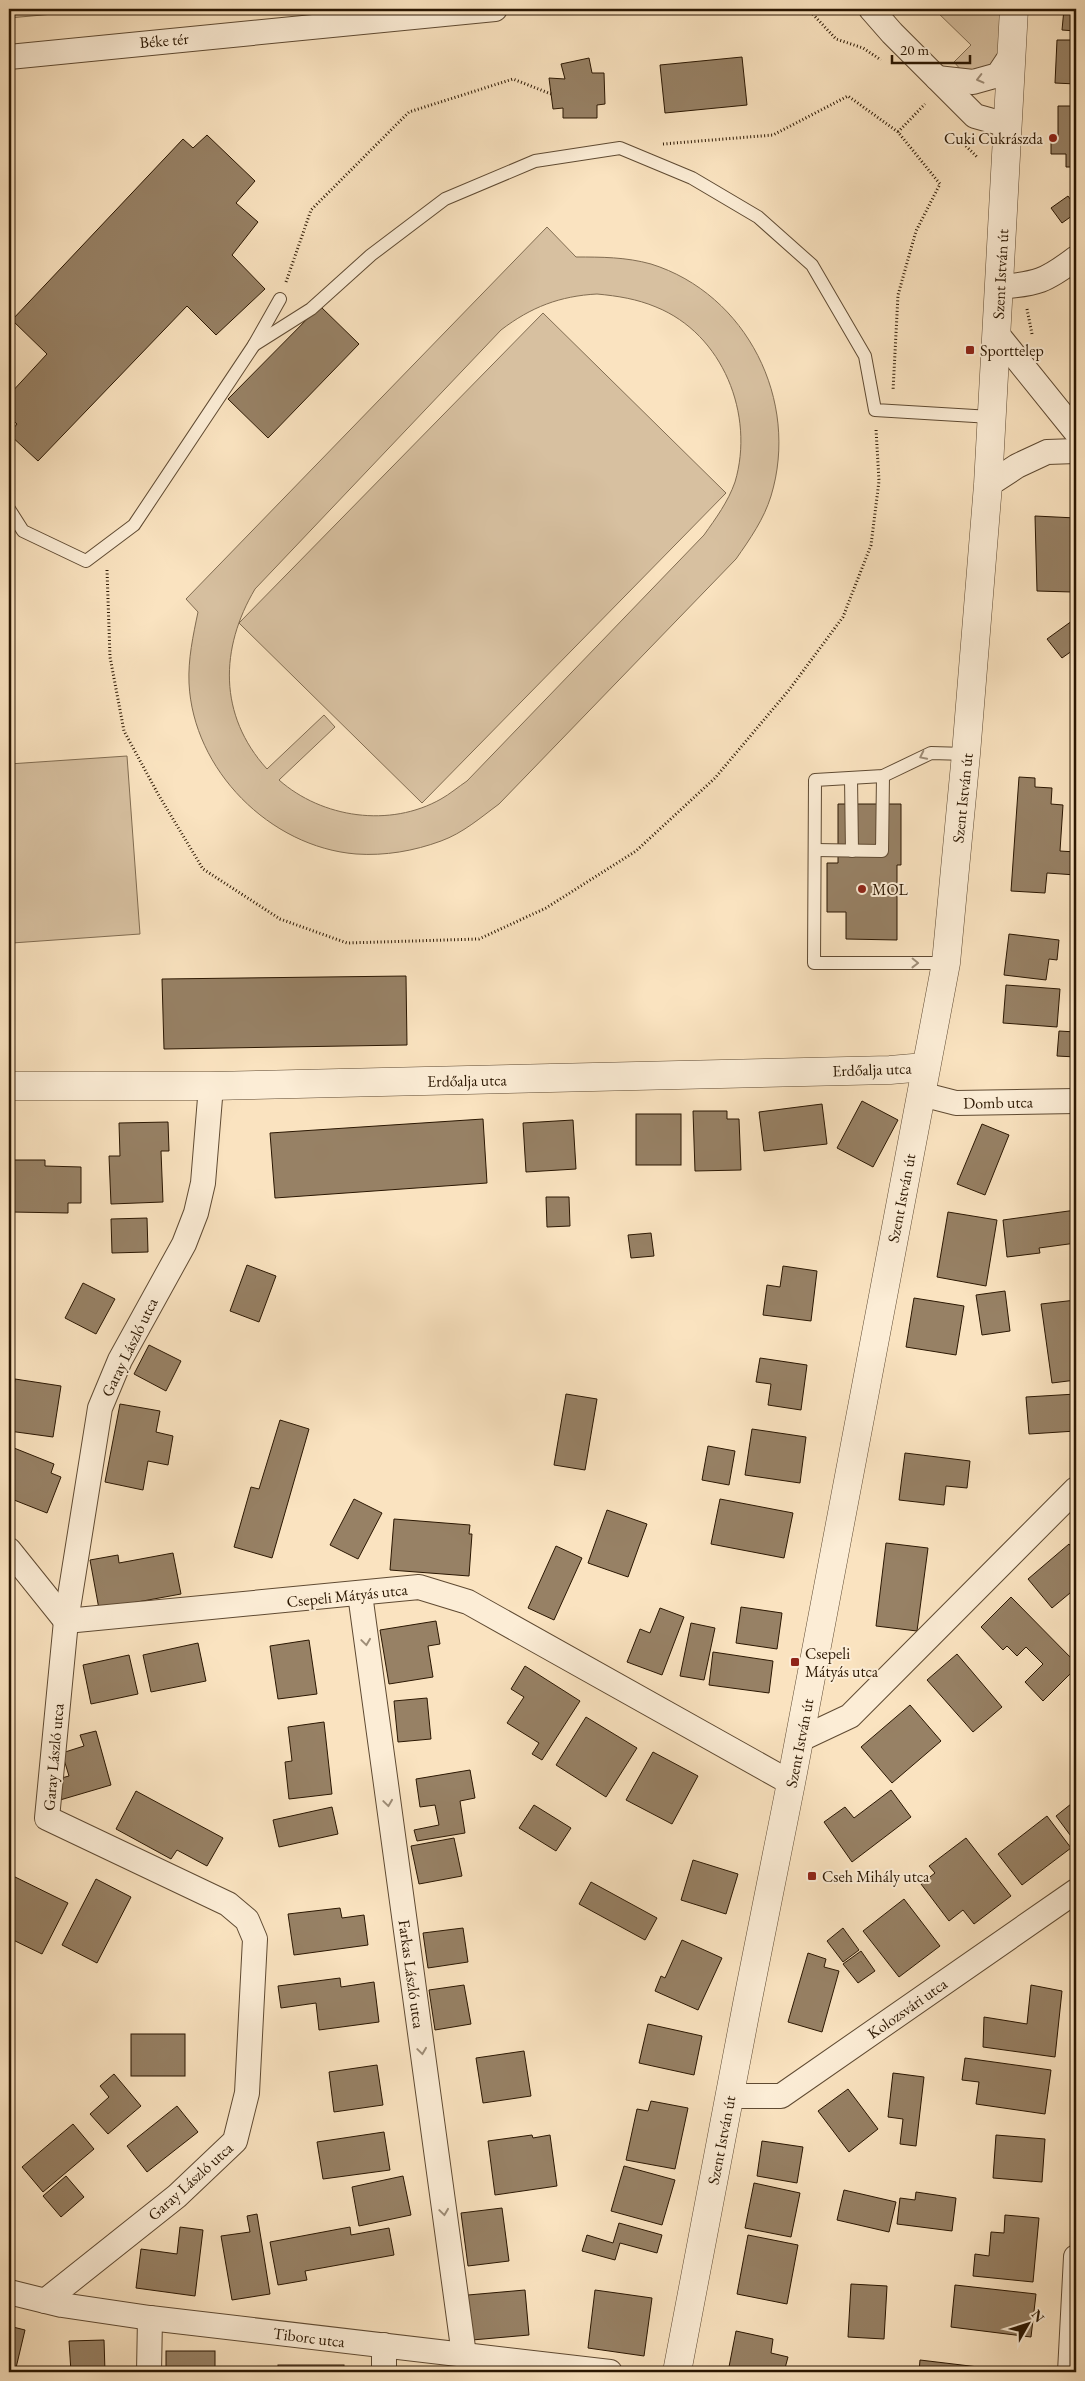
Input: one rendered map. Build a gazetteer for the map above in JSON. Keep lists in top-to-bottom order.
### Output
{
  "streets": {
    "street": [
      "Béke tér",
      "Szent István út",
      "Erdőalja utca",
      "Domb utca",
      "Garay László utca",
      "Csepeli Mátyás utca",
      "Farkas László utca",
      "Kolozsvári utca",
      "Tiborc utca"
    ]
  },
  "crossings": [
    ["Szent István út", "Erdőalja utca"],
    ["Szent István út", "Domb utca"],
    ["Szent István út", "Csepeli Mátyás utca"],
    ["Szent István út", "Kolozsvári utca"],
    ["Erdőalja utca", "Garay László utca"],
    ["Garay László utca", "Csepeli Mátyás utca"],
    ["Garay László utca", "Tiborc utca"],
    ["Csepeli Mátyás utca", "Farkas László utca"],
    ["Farkas László utca", "Tiborc utca"]
  ],
  "one_way": ["Farkas László utca"],
  "places": {
    "other": ["Cuki Cukrászda", "MOL"],
    "transit": ["Sporttelep", "Csepeli Mátyás utca", "Cseh Mihály utca"]
  },
  "scale_bar": "20 m",
  "north": "top right"
}
